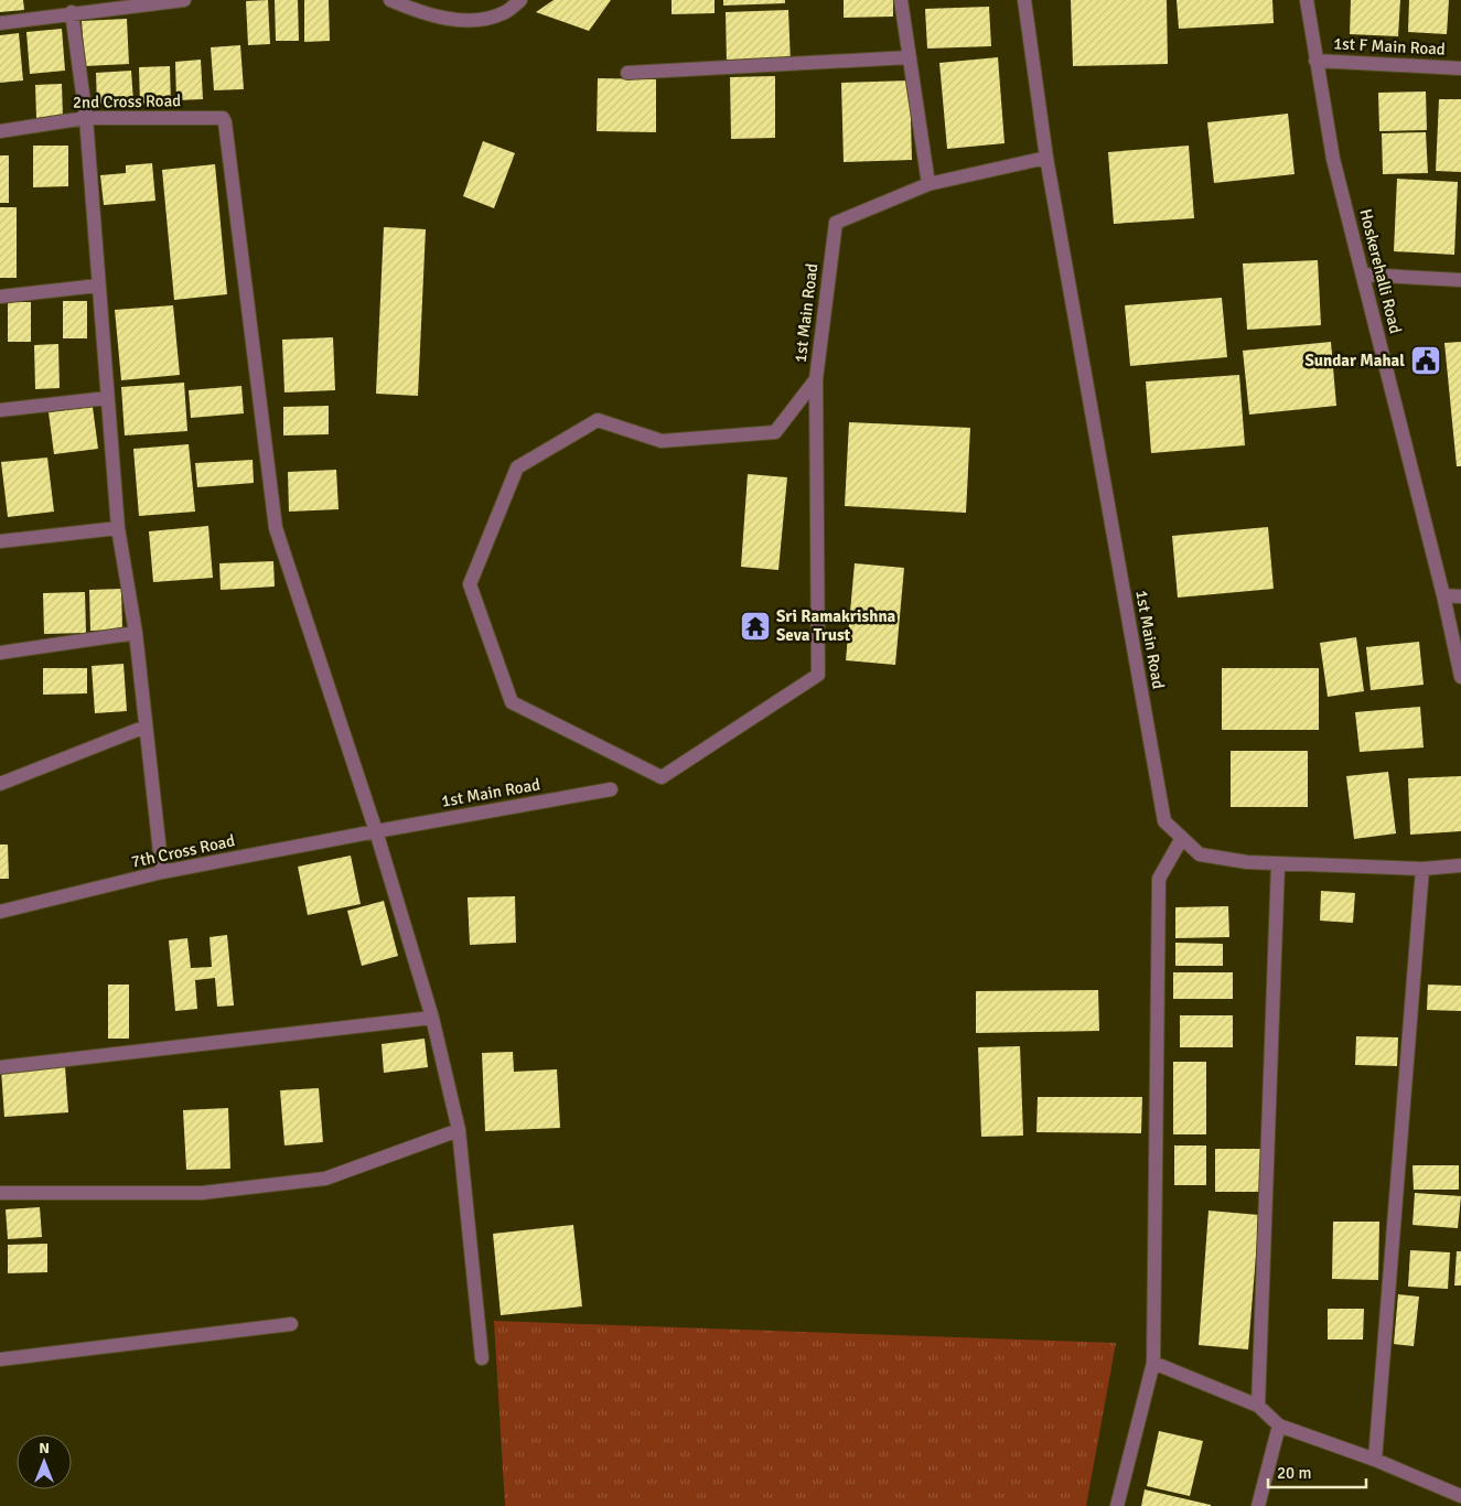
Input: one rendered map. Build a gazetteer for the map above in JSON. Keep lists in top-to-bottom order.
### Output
{
  "streets": {
    "street": [
      "1st F Main Road",
      "2nd Cross Road",
      "Hoskerehalli Road",
      "1st Main Road",
      "7th Cross Road"
    ]
  },
  "crossings": [
    ["1st F Main Road", "Hoskerehalli Road"],
    ["2nd Cross Road", "1st Main Road"],
    ["2nd Cross Road", "7th Cross Road"],
    ["1st Main Road", "7th Cross Road"]
  ],
  "places": {
    "public building": ["Sundar Mahal"],
    "temple": ["Sri Ramakrishna Seva Trust"]
  },
  "scale_bar": "20 m",
  "north": "top"
}
